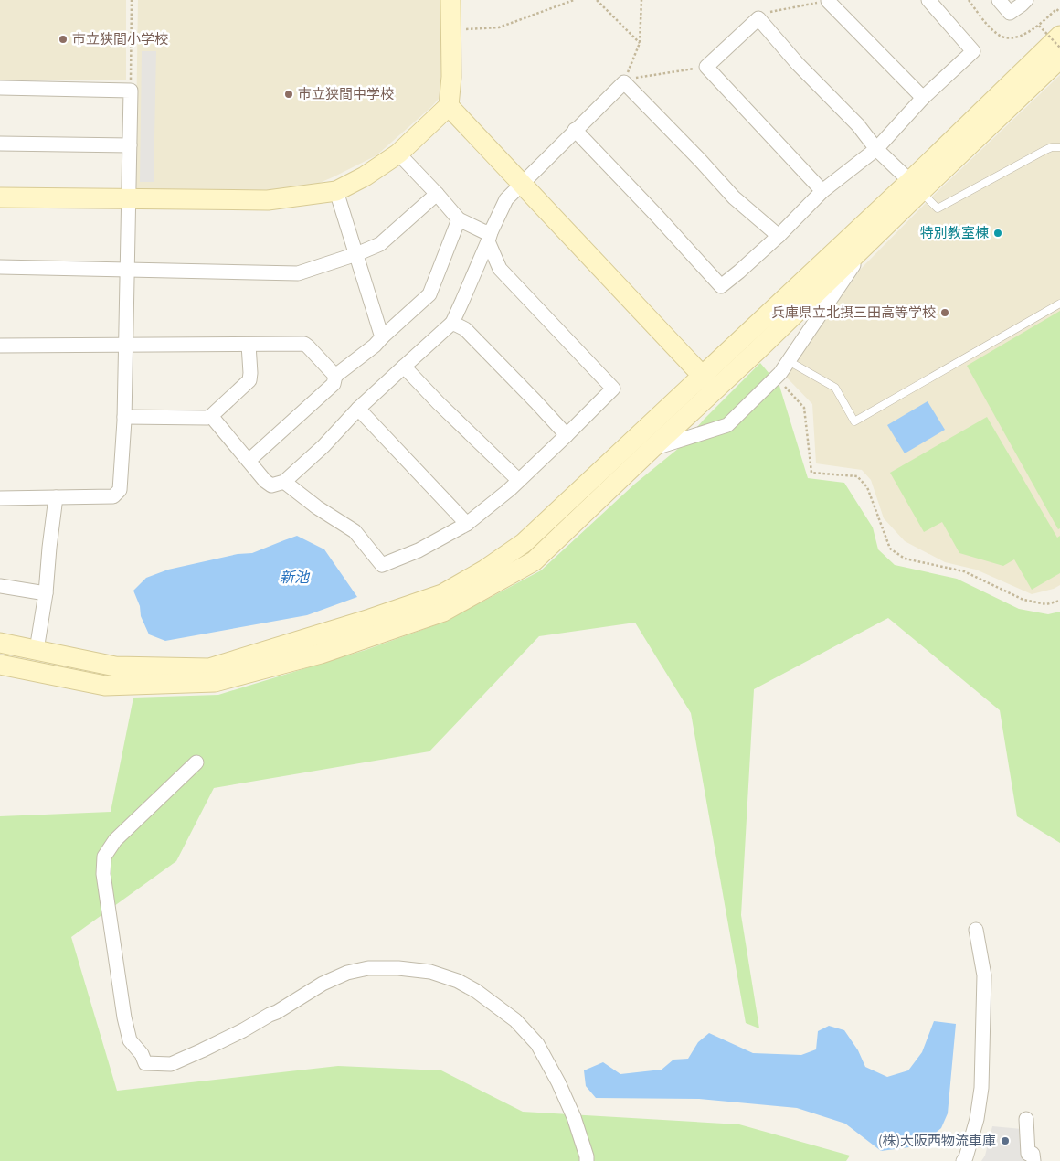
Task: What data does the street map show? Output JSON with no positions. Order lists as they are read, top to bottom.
{
  "water": ["新池"],
  "places": [
    "市立狭間小学校",
    "市立狭間中学校",
    "特別教室棟",
    "兵庫県立北摂三田高等学校",
    "(株)大阪西物流車庫"
  ]
}
